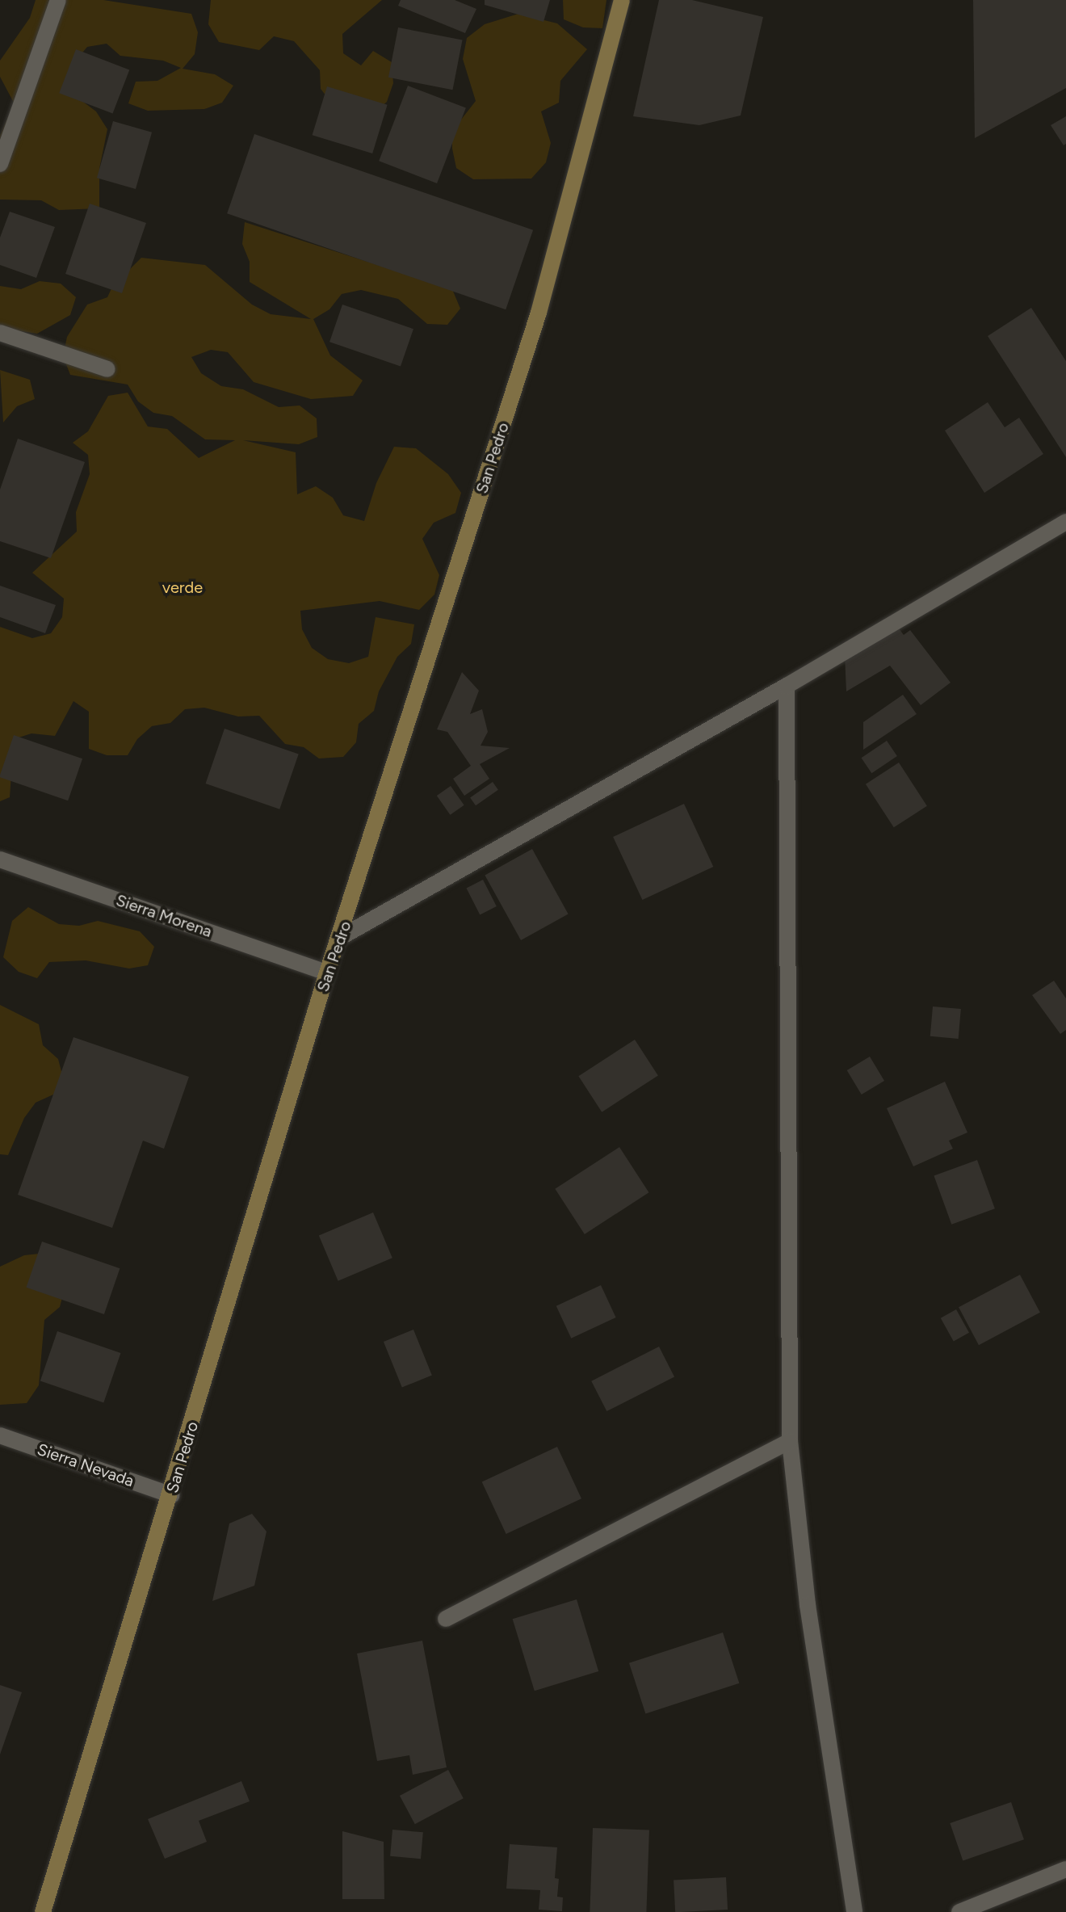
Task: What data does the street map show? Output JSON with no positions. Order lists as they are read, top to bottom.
{
  "streets": {
    "main road": ["San Pedro"],
    "street": ["Sierra Morena", "Sierra Nevada"]
  },
  "crossings": [
    ["San Pedro", "Sierra Morena"],
    ["San Pedro", "Sierra Nevada"]
  ],
  "parks": ["verde"]
}
